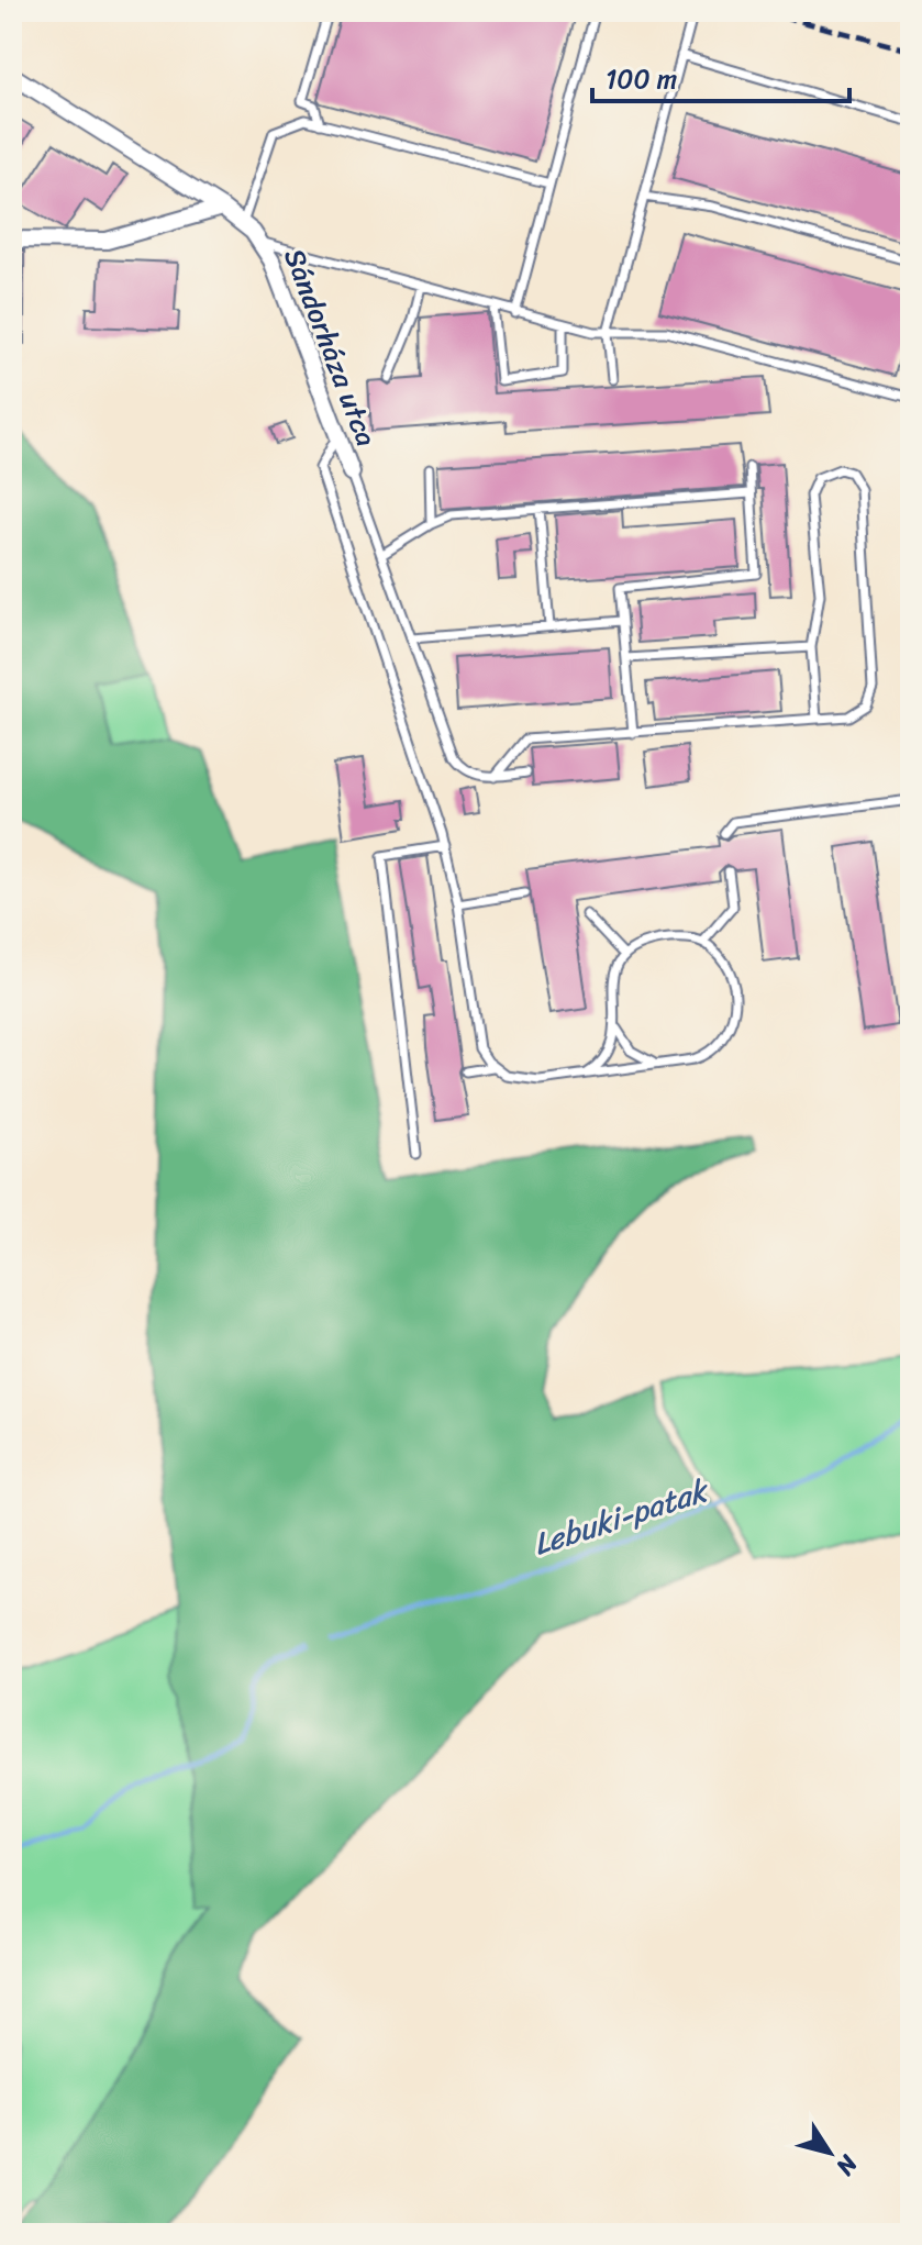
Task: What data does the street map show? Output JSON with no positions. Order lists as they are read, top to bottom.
{
  "streets": {
    "street": ["Sándorháza utca"]
  },
  "water": ["Lebuki-patak"],
  "scale_bar": "100 m",
  "north": "bottom right"
}
